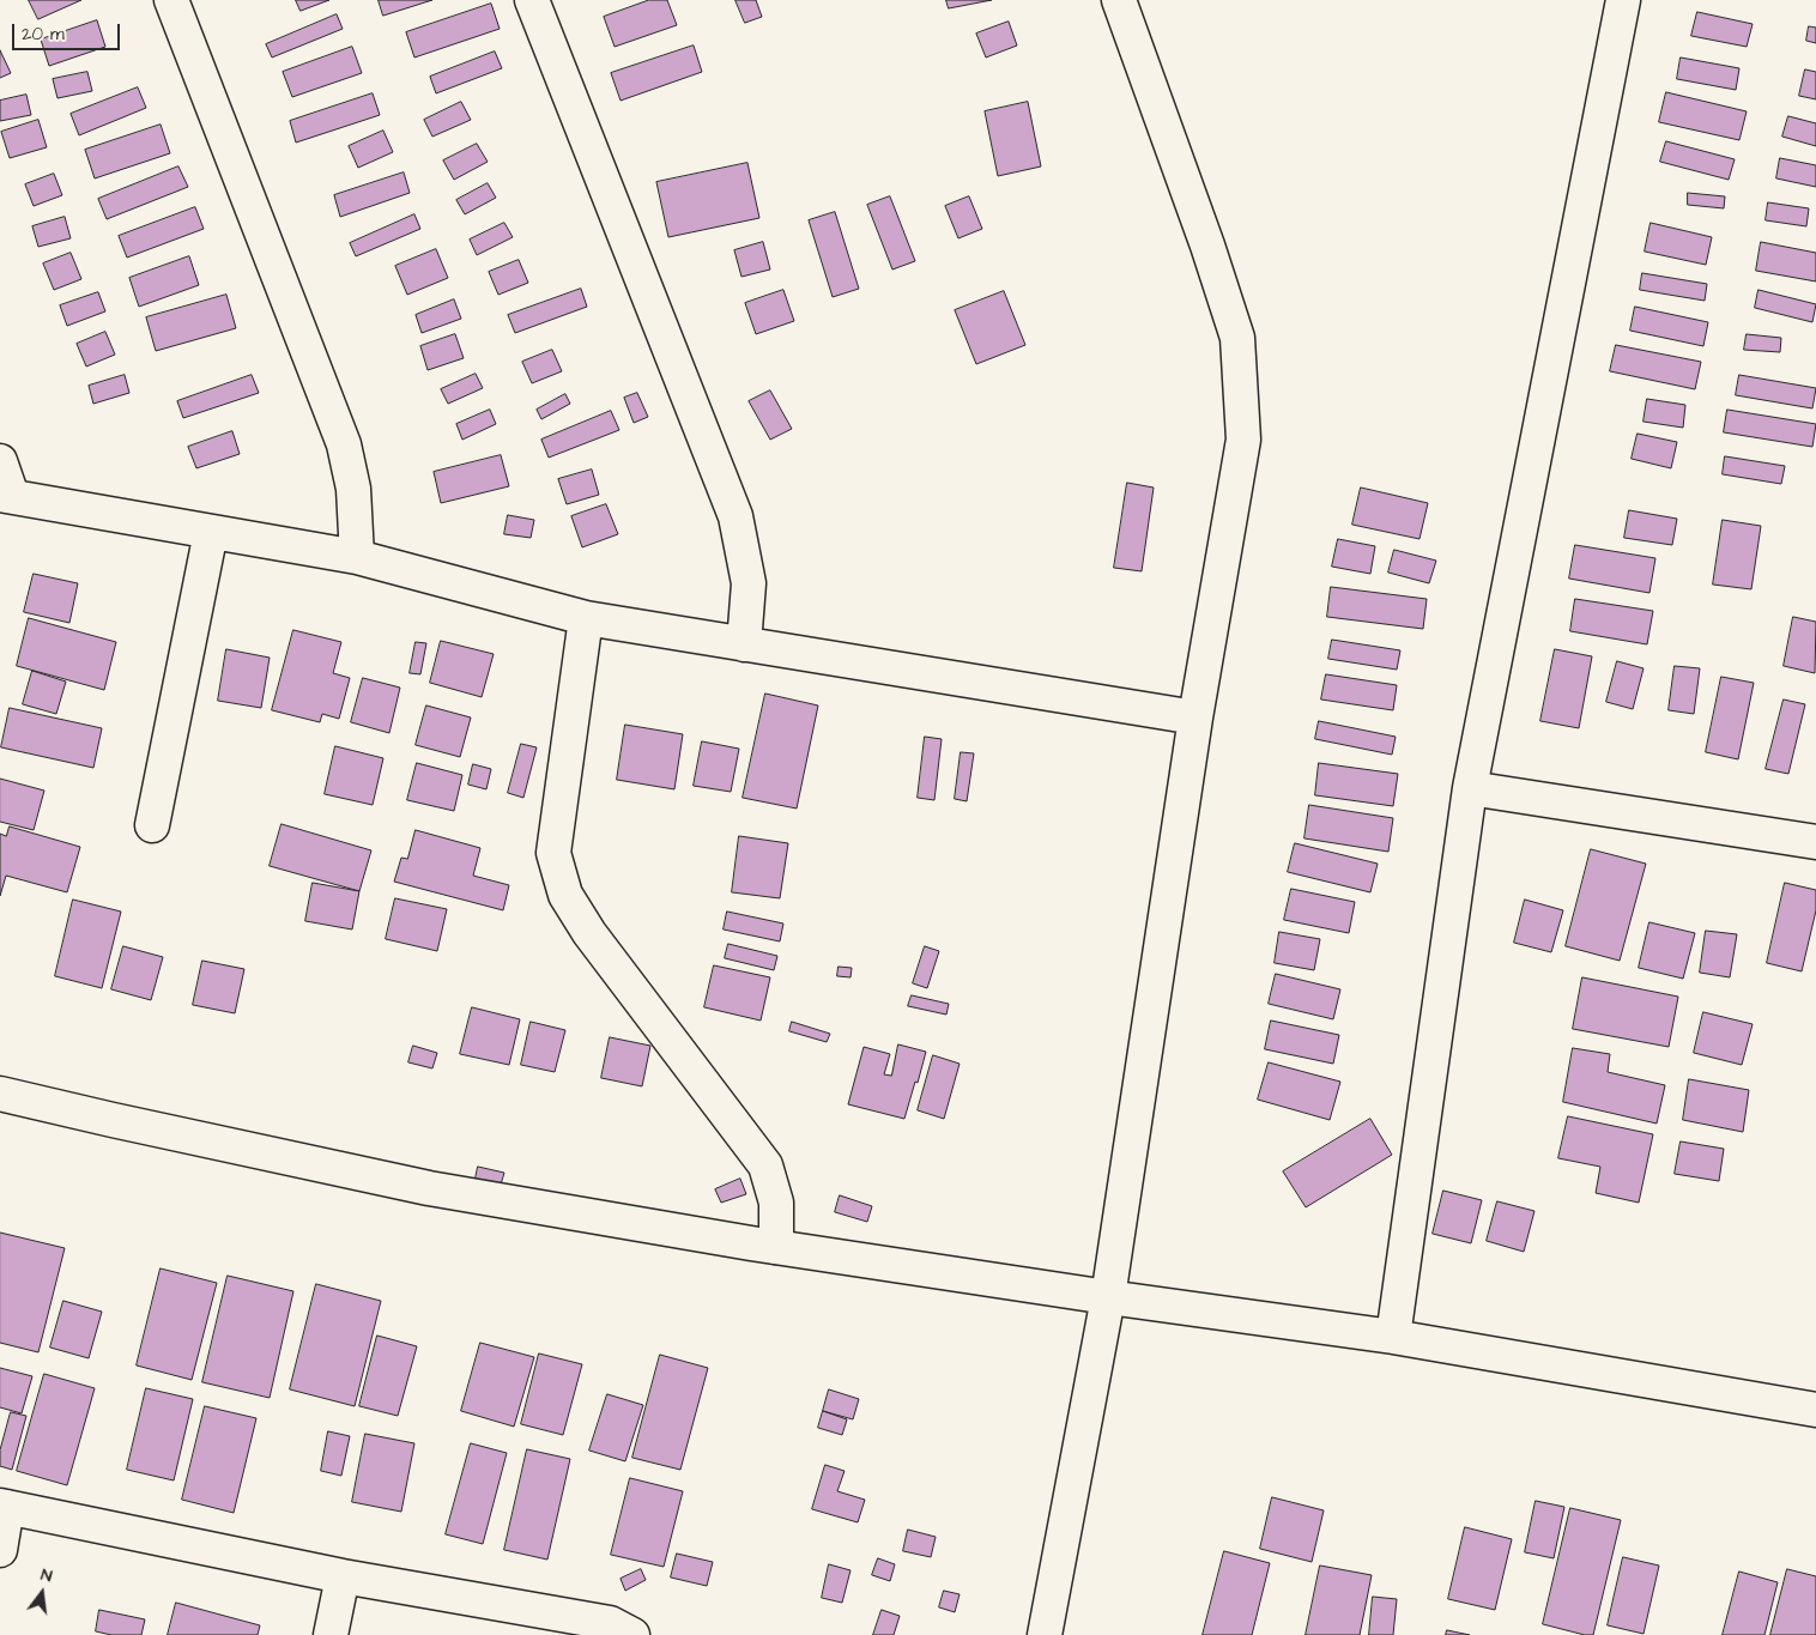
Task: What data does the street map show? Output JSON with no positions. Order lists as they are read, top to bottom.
{
  "scale_bar": "20 m",
  "north": "top"
}
